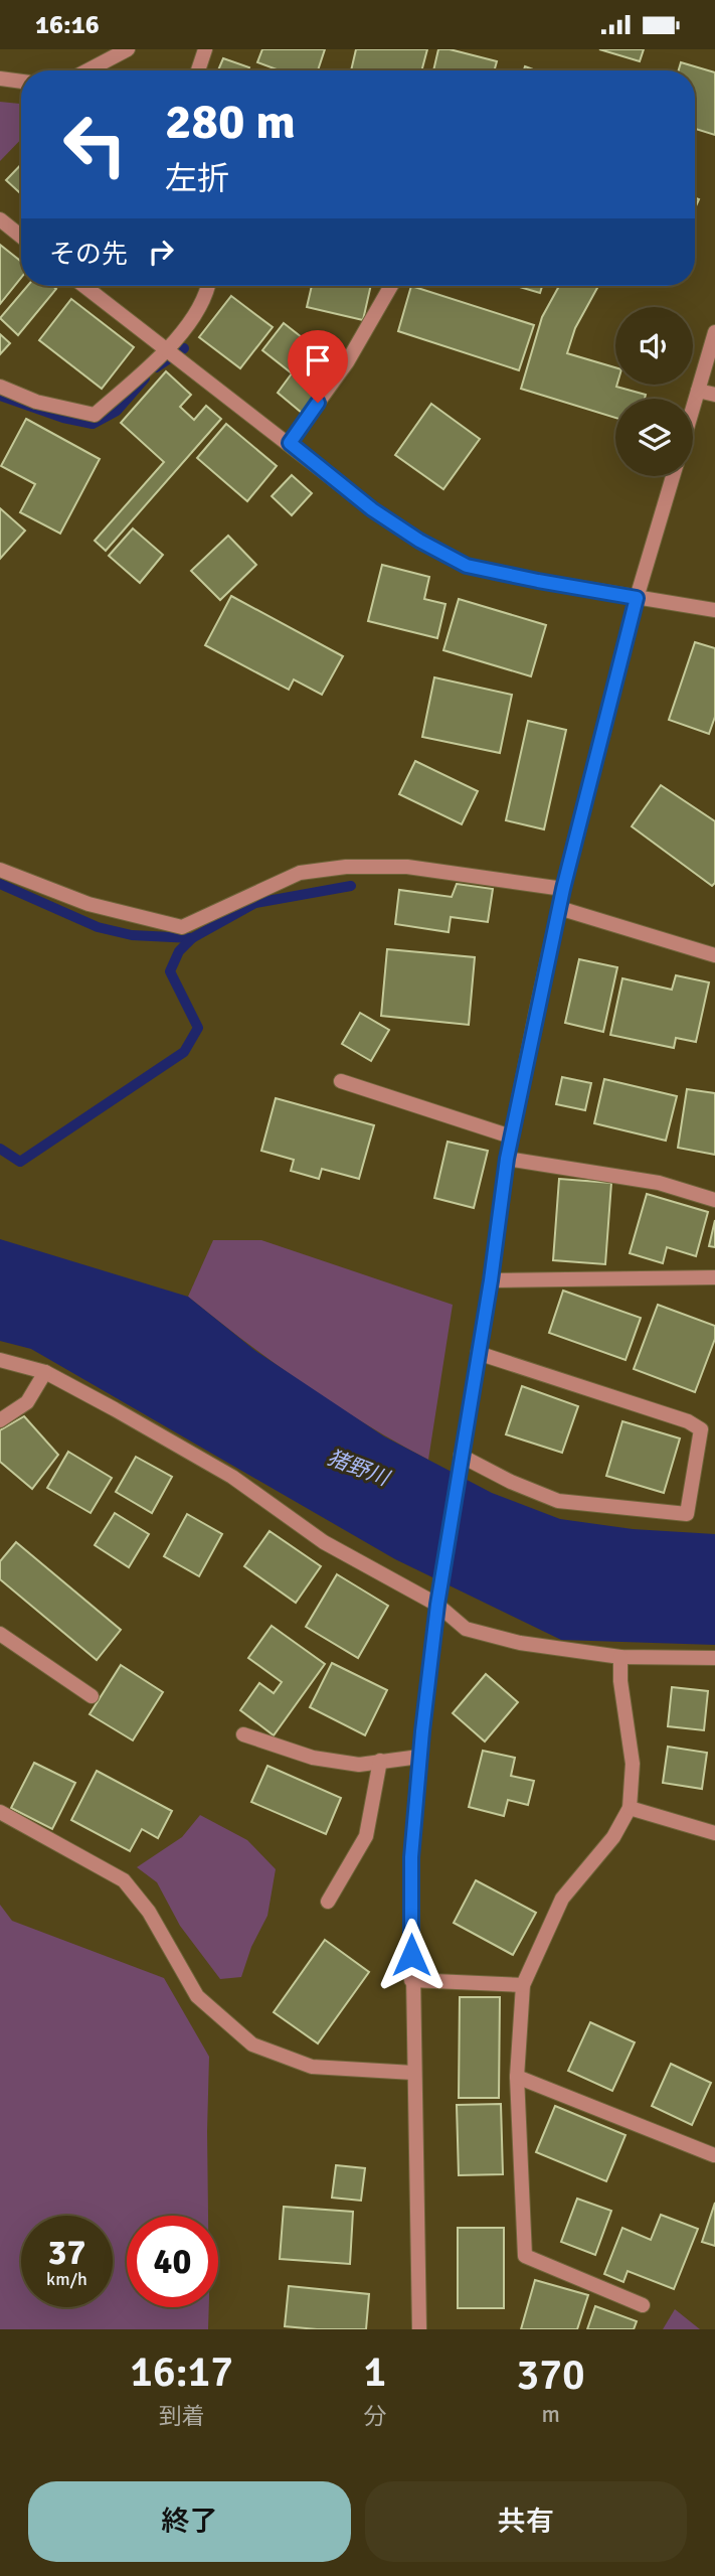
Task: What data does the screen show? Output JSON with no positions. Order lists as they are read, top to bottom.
{
  "water": ["猪野川"],
  "page": {
    "status": "16:16",
    "turn": ["280 m", "左折"],
    "then": "その先",
    "speed": "37 km/h",
    "limit": "40",
    "eta": [
      "16:17",
      "到着",
      "1",
      "分",
      "370",
      "m"
    ],
    "buttons": ["終了", "共有"]
  }
}
